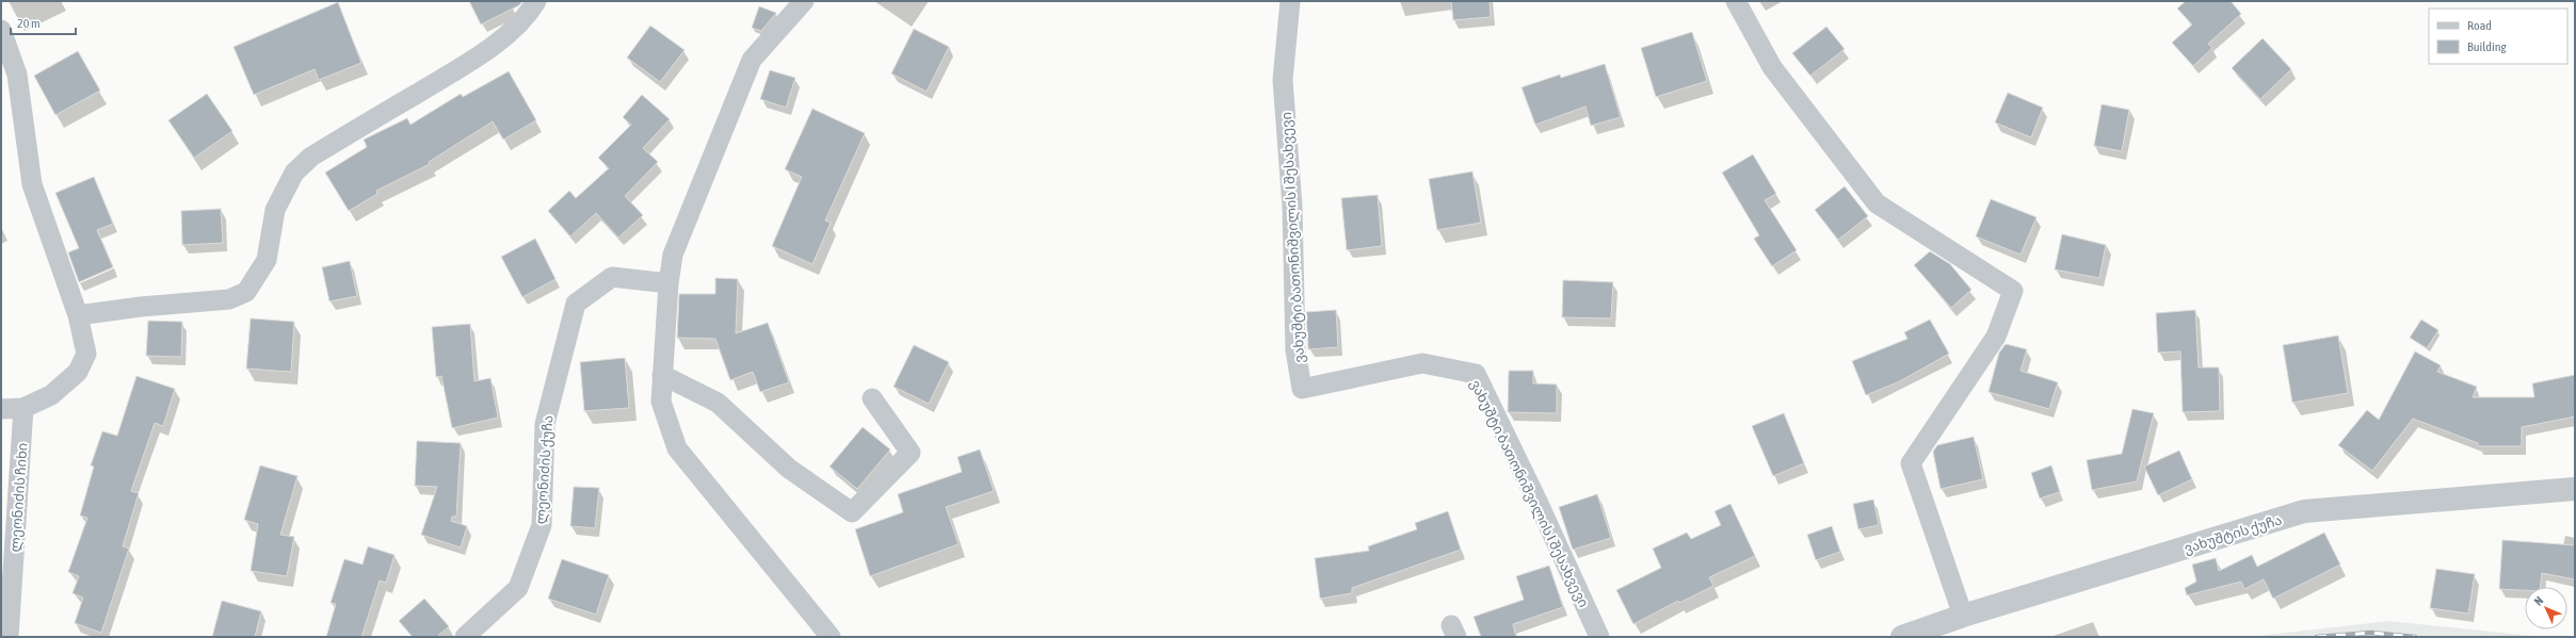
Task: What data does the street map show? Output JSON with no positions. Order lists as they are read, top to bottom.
{
  "streets": {
    "street": [
      "ვახუშტი ბათონიშვილის I შესახვევი",
      "ლეონიძის ქუჩა",
      "ლეონიძის ჩიხი",
      "ვახუშტის ქუჩა"
    ]
  },
  "legend": ["Road", "Building"],
  "scale_bar": "20 m",
  "north": "top left"
}
